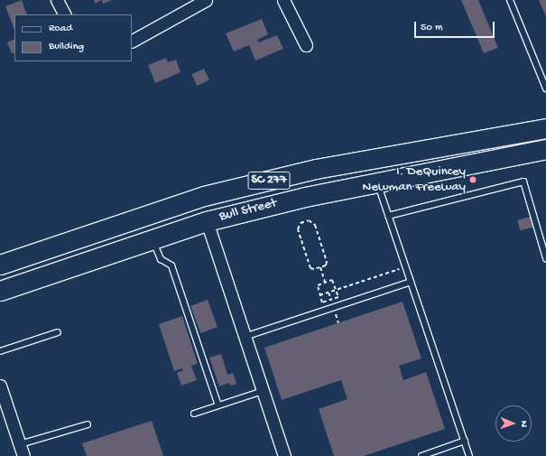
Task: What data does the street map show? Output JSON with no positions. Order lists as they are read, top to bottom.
{
  "streets": {
    "highway": ["SC 277", "Bull Street"]
  },
  "places": ["I. DeQuincey Newman Freeway"],
  "legend": ["Road", "Building"],
  "scale_bar": "50 m",
  "north": "right"
}
